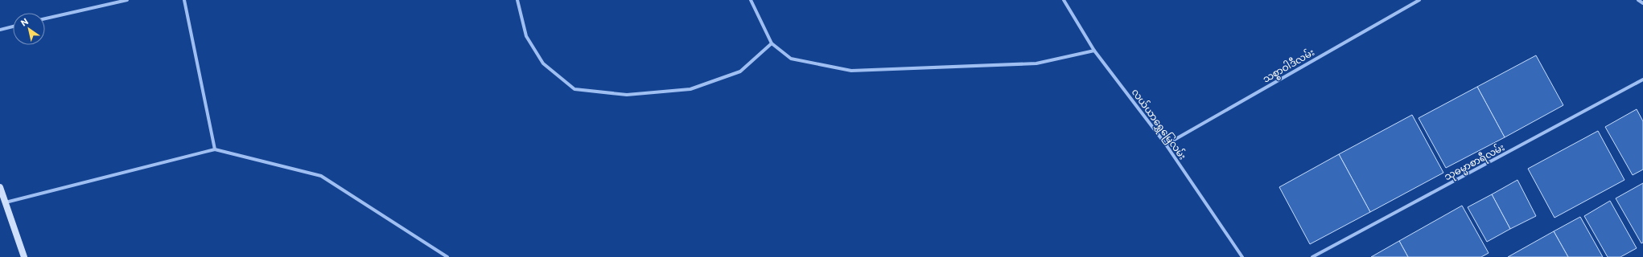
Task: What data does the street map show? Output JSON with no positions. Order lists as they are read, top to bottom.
{
  "streets": {
    "street": ["သစ္စာဝါဒီလမ်း", "လယ်ယာရွှေမြေလမ်း", "သုဓမ္မာစာရီလမ်း"]
  },
  "crossings": [
    ["သစ္စာဝါဒီလမ်း", "လယ်ယာရွှေမြေလမ်း"]
  ],
  "north": "top left"
}
